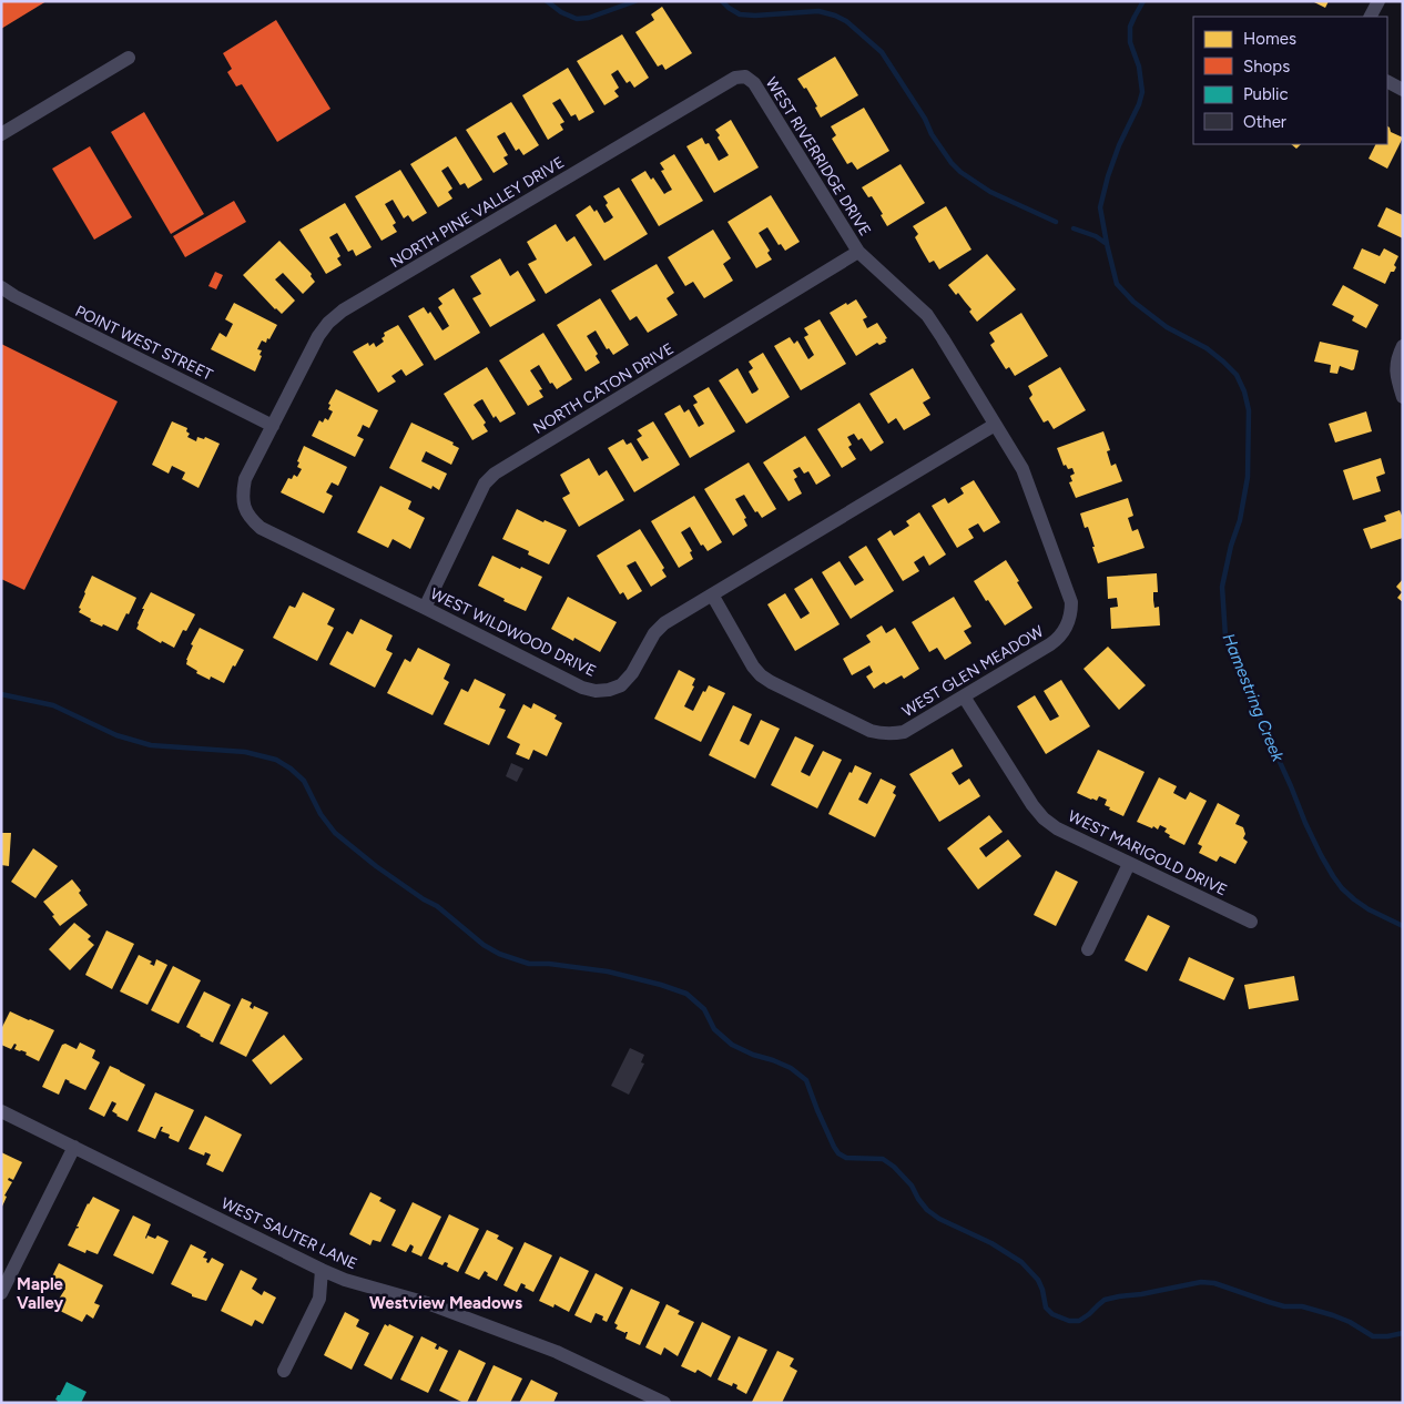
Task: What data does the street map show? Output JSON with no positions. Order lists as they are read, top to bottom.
{
  "streets": {
    "street": [
      "WEST RIVERRIDGE DRIVE",
      "NORTH PINE VALLEY DRIVE",
      "POINT WEST STREET",
      "NORTH CATON DRIVE",
      "WEST WILDWOOD DRIVE",
      "WEST GLEN MEADOW",
      "WEST MARIGOLD DRIVE",
      "WEST SAUTER LANE"
    ]
  },
  "crossings": [
    ["WEST RIVERRIDGE DRIVE", "NORTH PINE VALLEY DRIVE"],
    ["WEST RIVERRIDGE DRIVE", "NORTH CATON DRIVE"],
    ["WEST RIVERRIDGE DRIVE", "WEST WILDWOOD DRIVE"],
    ["WEST RIVERRIDGE DRIVE", "WEST GLEN MEADOW"],
    ["NORTH PINE VALLEY DRIVE", "POINT WEST STREET"],
    ["NORTH PINE VALLEY DRIVE", "WEST WILDWOOD DRIVE"],
    ["POINT WEST STREET", "WEST WILDWOOD DRIVE"],
    ["NORTH CATON DRIVE", "WEST WILDWOOD DRIVE"],
    ["WEST WILDWOOD DRIVE", "WEST GLEN MEADOW"],
    ["WEST GLEN MEADOW", "WEST MARIGOLD DRIVE"]
  ],
  "districts": ["Maple Valley", "Westview Meadows"],
  "water": ["Hamestring Creek"],
  "legend": [
    "Homes",
    "Shops",
    "Public",
    "Other"
  ]
}
